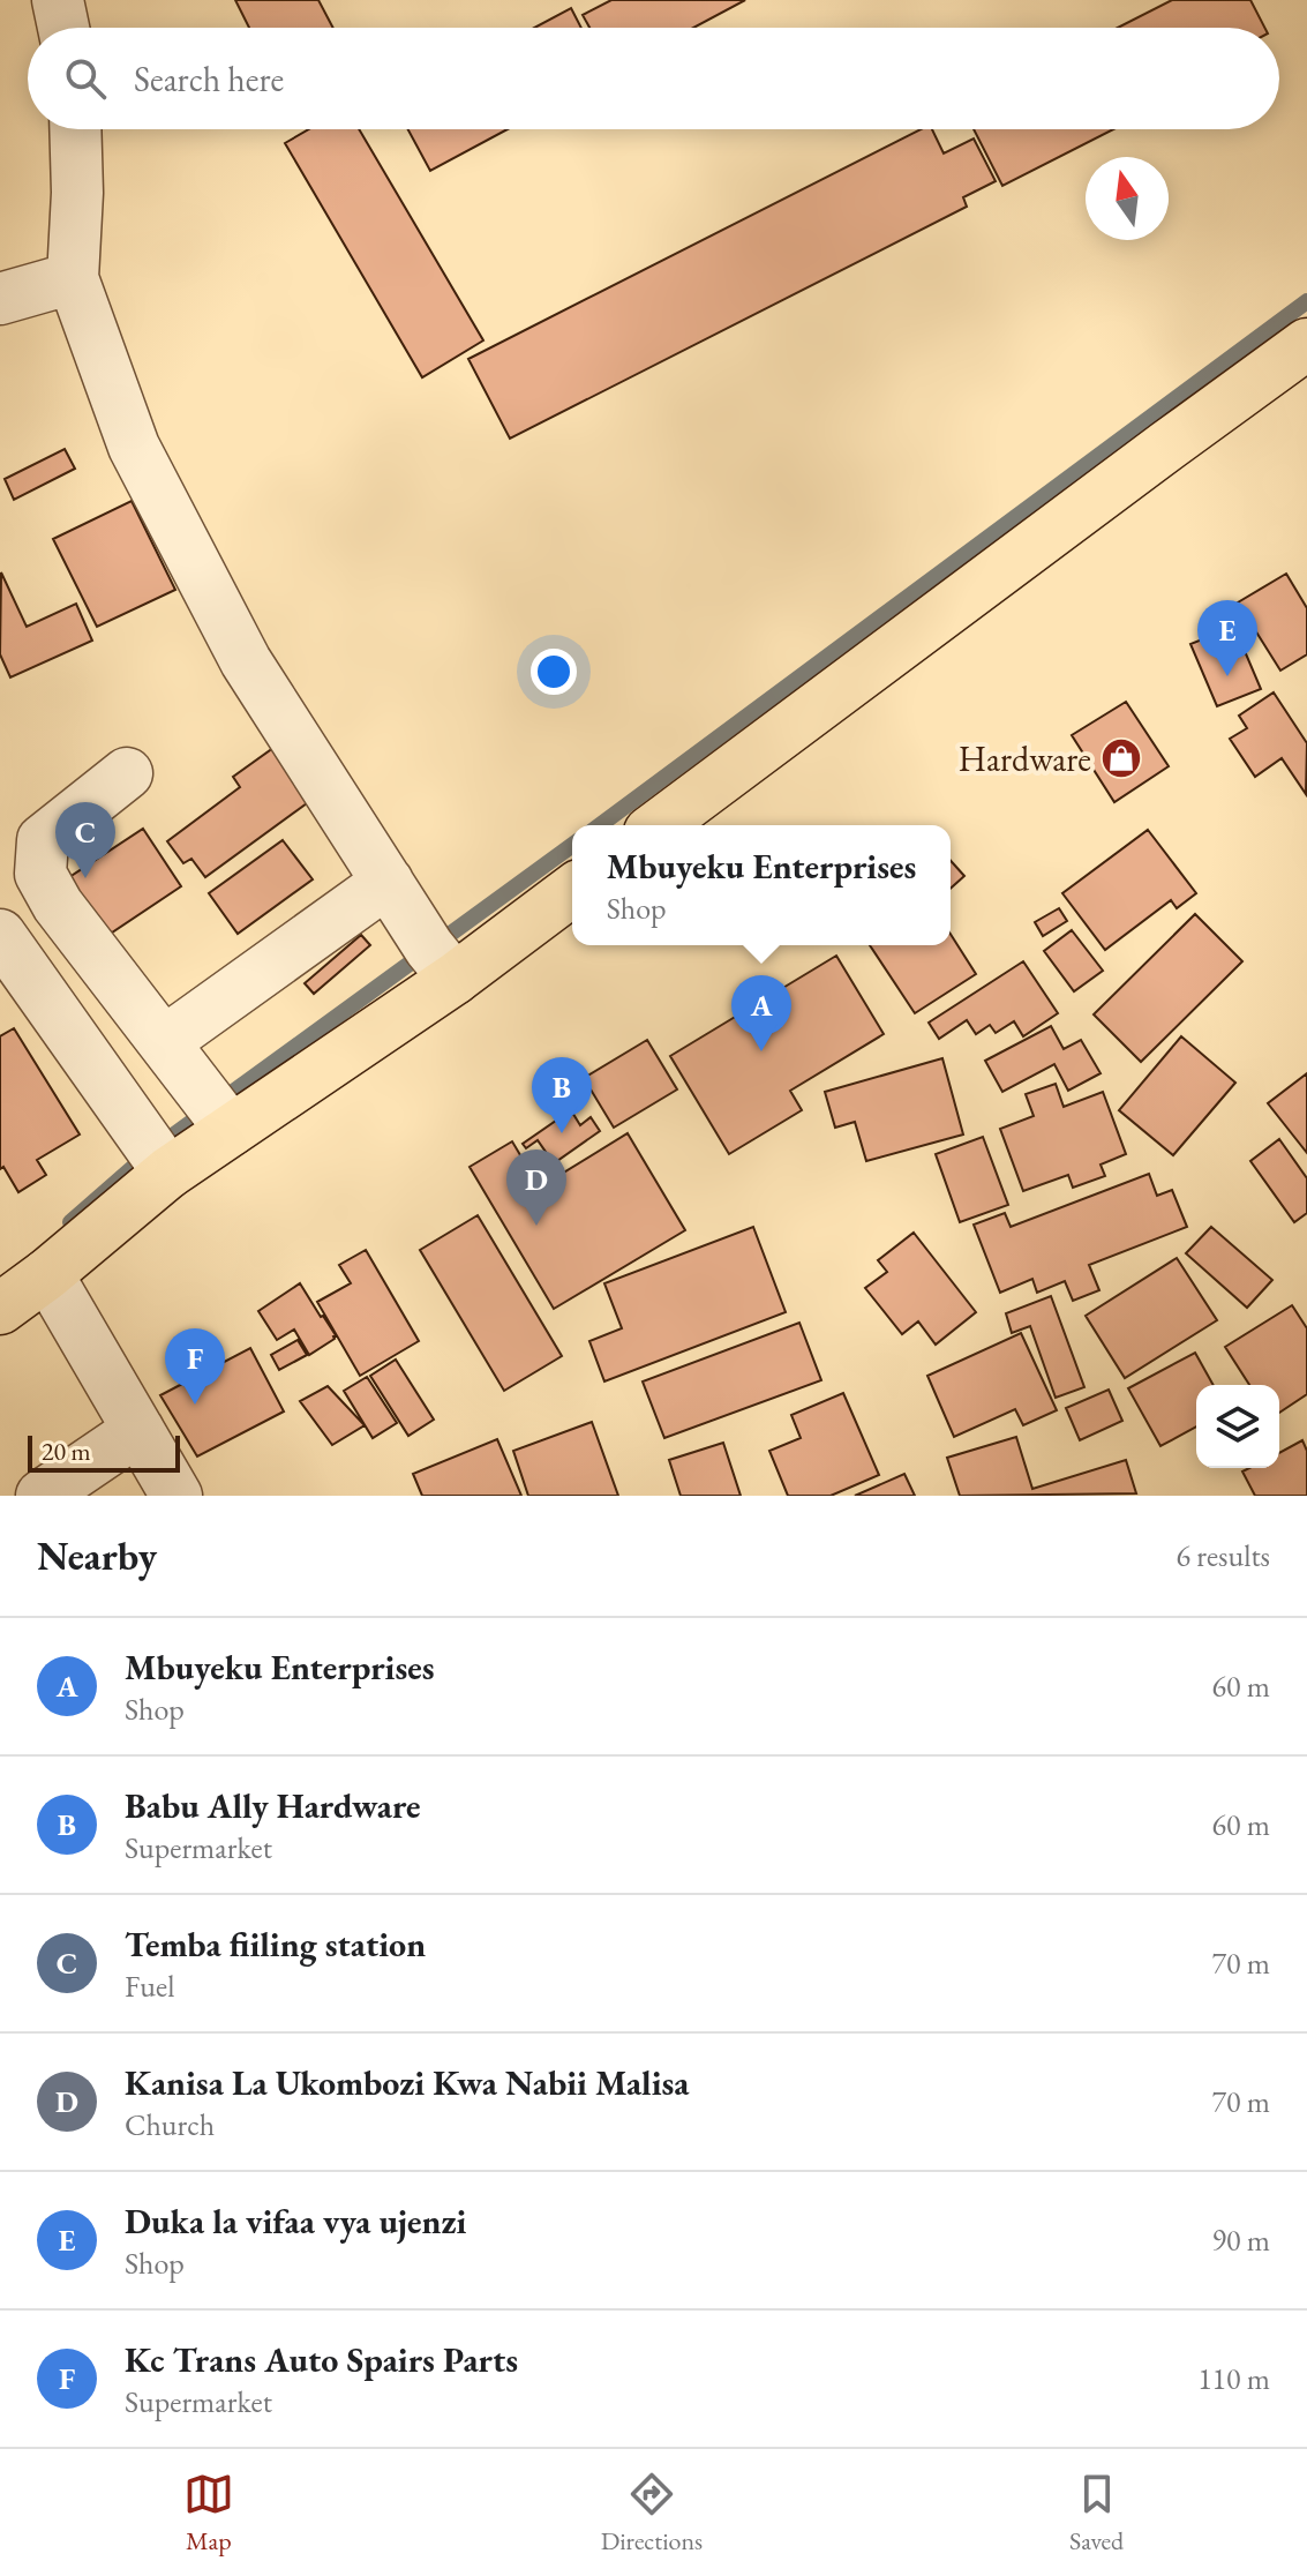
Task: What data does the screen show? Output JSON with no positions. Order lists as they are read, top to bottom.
{
  "places": {
    "shop": ["Hardware"]
  },
  "scale_bar": "20 m",
  "north": "top",
  "page": {
    "search": "Search here",
    "pins": [
      "E",
      "C",
      "A",
      "B",
      "D",
      "F"
    ],
    "popup": ["Mbuyeku Enterprises", "Shop"],
    "scale": "20 m",
    "heading": ["Nearby", "6 results"],
    "list": [
      {
        "mark": "A",
        "name": "Mbuyeku Enterprises",
        "note": "Shop",
        "value": "60 m"
      },
      {
        "mark": "B",
        "name": "Babu Ally Hardware",
        "note": "Supermarket",
        "value": "60 m"
      },
      {
        "mark": "C",
        "name": "Temba fiiling station",
        "note": "Fuel",
        "value": "70 m"
      },
      {
        "mark": "D",
        "name": "Kanisa La Ukombozi Kwa Nabii Malisa",
        "note": "Church",
        "value": "70 m"
      },
      {
        "mark": "E",
        "name": "Duka la vifaa vya ujenzi",
        "note": "Shop",
        "value": "90 m"
      },
      {
        "mark": "F",
        "name": "Kc Trans Auto Spairs Parts",
        "note": "Supermarket",
        "value": "110 m"
      }
    ],
    "nav": ["Map", "Directions", "Saved"]
  }
}
